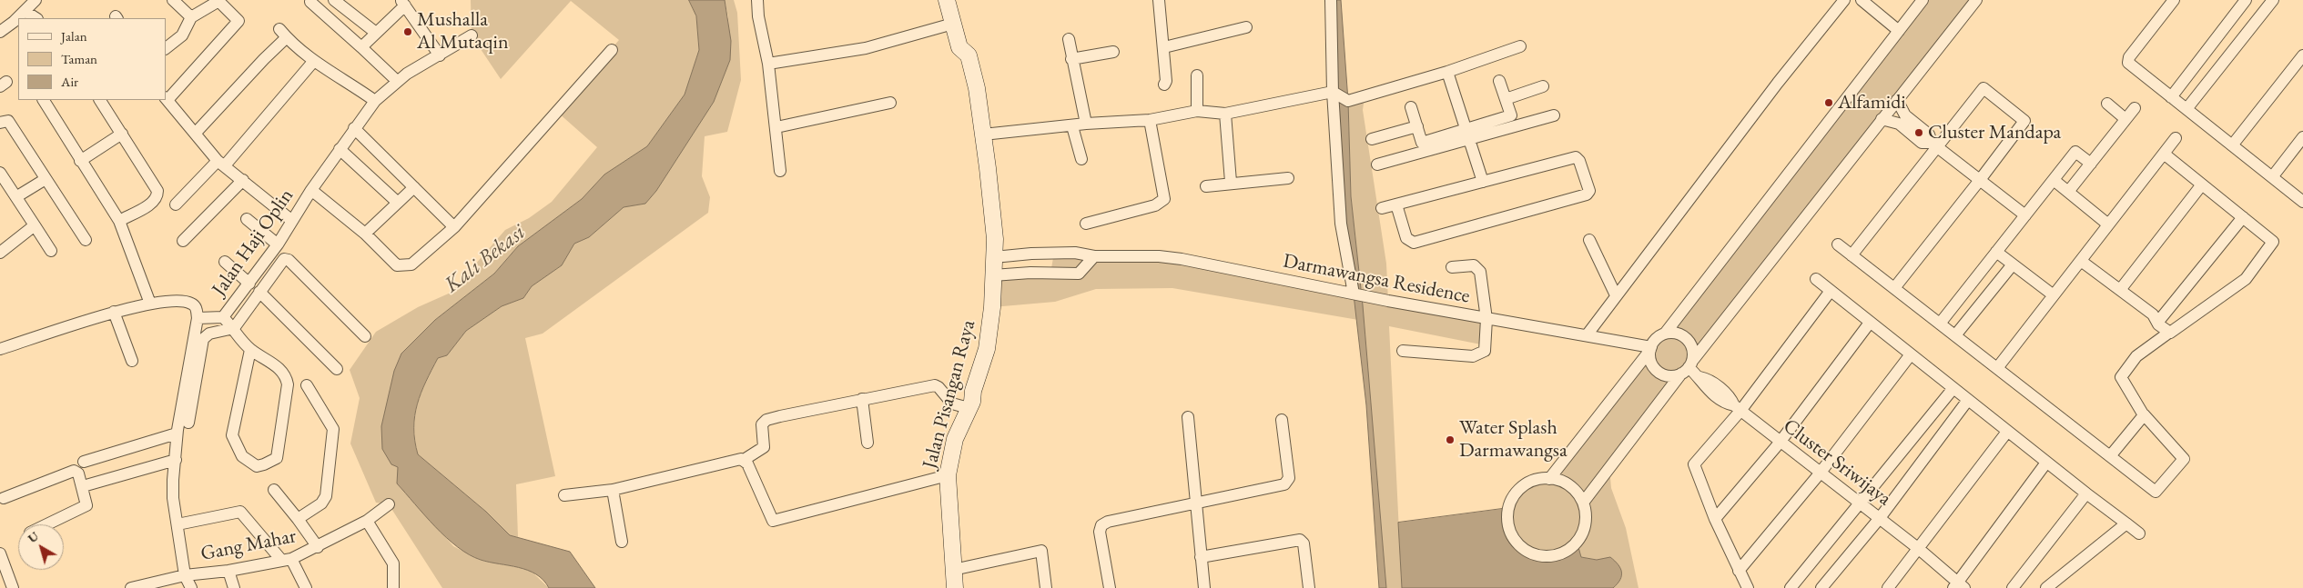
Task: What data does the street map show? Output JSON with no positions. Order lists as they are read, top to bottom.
{
  "streets": {
    "street": [
      "Jalan Haji Oplin",
      "Darmawangsa Residence",
      "Jalan Pisangan Raya",
      "Cluster Sriwijaya",
      "Gang Mahar"
    ]
  },
  "crossings": [
    ["Darmawangsa Residence", "Jalan Pisangan Raya"],
    ["Darmawangsa Residence", "Cluster Sriwijaya"]
  ],
  "water": ["Kali Bekasi"],
  "places": [
    "Mushalla Al Mutaqin",
    "Alfamidi",
    "Cluster Mandapa",
    "Water Splash Darmawangsa"
  ],
  "legend": ["Jalan", "Taman", "Air"],
  "north": "top left"
}
